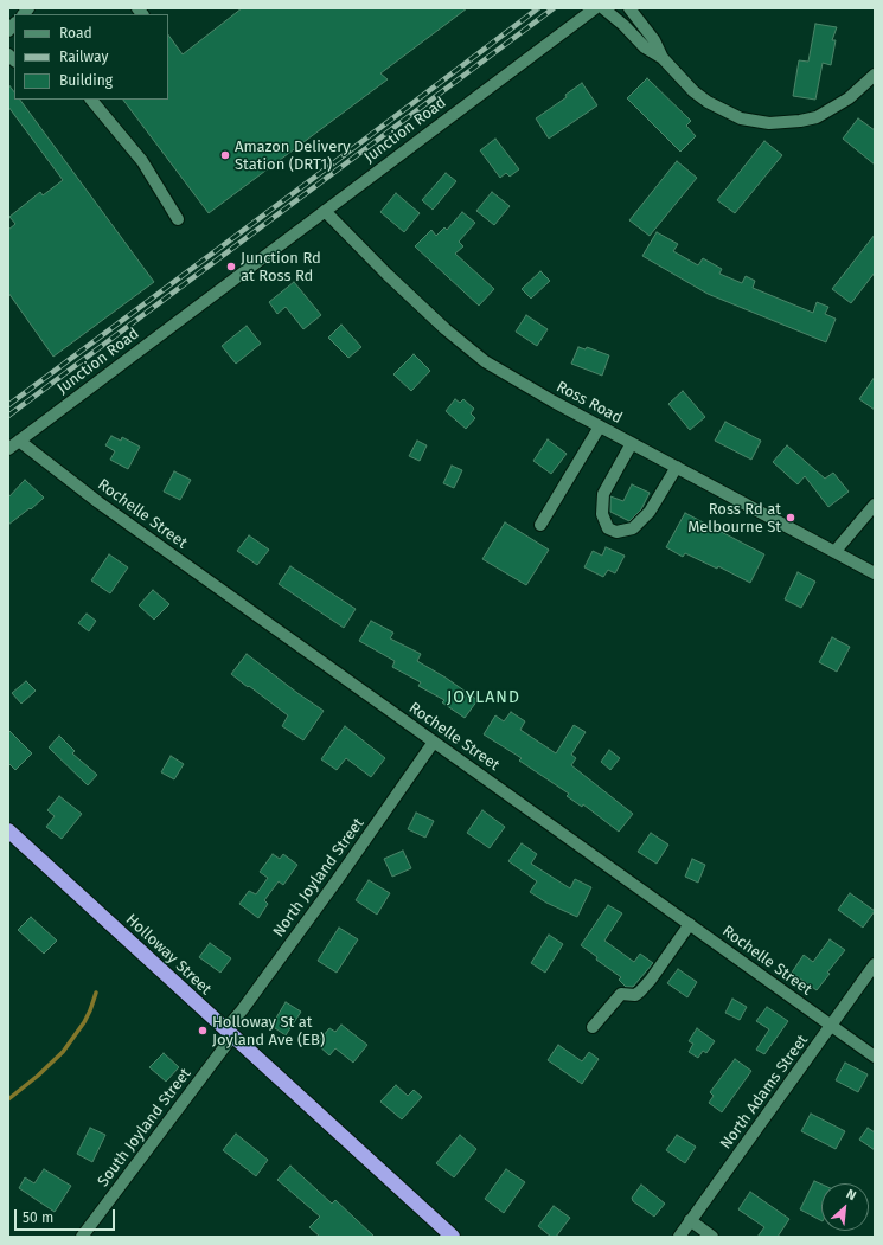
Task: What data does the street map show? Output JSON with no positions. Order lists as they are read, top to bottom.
{
  "streets": {
    "highway": ["Holloway Street"],
    "street": [
      "Junction Road",
      "Ross Road",
      "Rochelle Street",
      "North Joyland Street",
      "North Adams Street",
      "South Joyland Street"
    ]
  },
  "crossings": [
    ["Junction Road", "Ross Road"],
    ["Junction Road", "Rochelle Street"],
    ["Rochelle Street", "North Joyland Street"],
    ["Rochelle Street", "North Adams Street"],
    ["North Joyland Street", "Holloway Street"],
    ["North Joyland Street", "South Joyland Street"],
    ["Holloway Street", "South Joyland Street"]
  ],
  "districts": ["JOYLAND"],
  "places": [
    "Amazon Delivery Station (DRT1)",
    "Junction Rd at Ross Rd",
    "Ross Rd at Melbourne St",
    "Holloway St at Joyland Ave (EB)"
  ],
  "legend": ["Road", "Railway", "Building"],
  "scale_bar": "50 m",
  "north": "top right"
}
